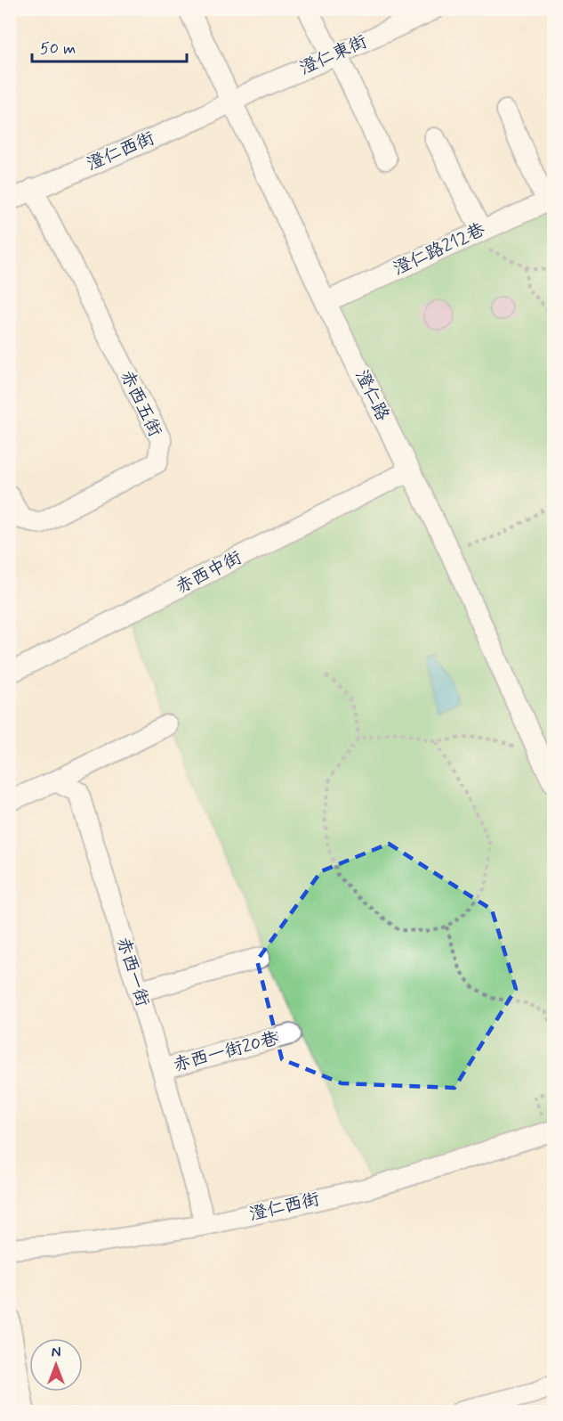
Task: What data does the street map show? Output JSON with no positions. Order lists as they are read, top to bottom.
{
  "streets": {
    "street": [
      "澄仁東街",
      "澄仁西街",
      "澄仁路212巷",
      "澄仁路",
      "赤西五街",
      "赤西中街",
      "赤西一街",
      "赤西一街20巷"
    ]
  },
  "crossings": [
    ["澄仁東街", "澄仁西街"],
    ["澄仁東街", "澄仁路"],
    ["澄仁西街", "澄仁路"],
    ["澄仁西街", "赤西五街"],
    ["澄仁西街", "赤西一街"],
    ["澄仁路212巷", "澄仁路"],
    ["澄仁路", "赤西中街"],
    ["赤西一街", "赤西一街20巷"]
  ],
  "scale_bar": "50 m",
  "north": "top"
}
